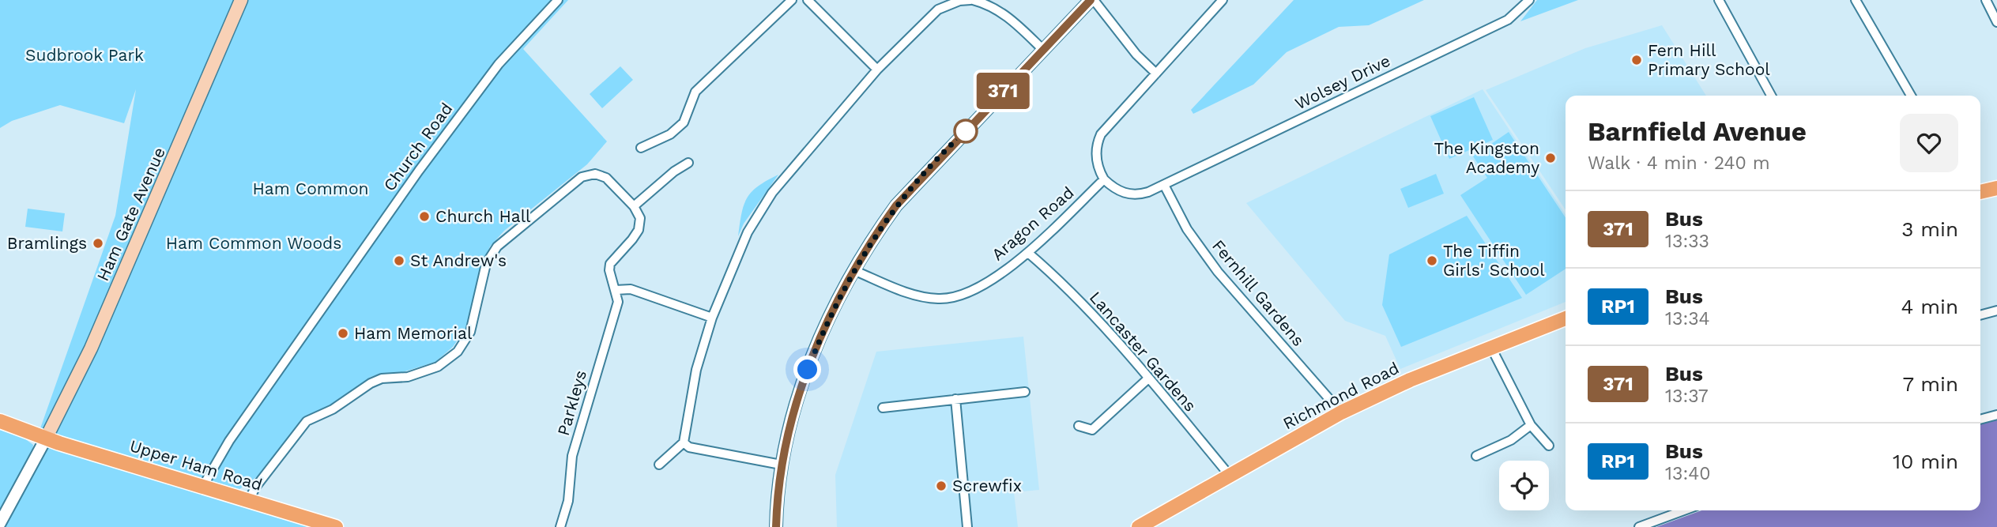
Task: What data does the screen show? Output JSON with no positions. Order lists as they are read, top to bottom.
{
  "streets": {
    "main road": ["Ham Gate Avenue", "Richmond Road", "Upper Ham Road"],
    "street": [
      "Wolsey Drive",
      "Church Road",
      "Aragon Road",
      "Fernhill Gardens",
      "Lancaster Gardens",
      "Parkleys"
    ]
  },
  "crossings": [
    ["Wolsey Drive", "Fernhill Gardens"],
    ["Church Road", "Upper Ham Road"],
    ["Ham Gate Avenue", "Upper Ham Road"],
    ["Aragon Road", "Lancaster Gardens"],
    ["Fernhill Gardens", "Richmond Road"],
    ["Lancaster Gardens", "Richmond Road"]
  ],
  "parks": ["Sudbrook Park", "Ham Common", "Ham Common Woods"],
  "places": [
    "Fern Hill Primary School",
    "The Kingston Academy",
    "Church Hall",
    "Bramlings",
    "St Andrew's",
    "The Tiffin Girls' School",
    "Ham Memorial",
    "Screwfix"
  ],
  "lines": ["bus line 371"],
  "page": {
    "on_map": "371",
    "heading": ["Barnfield Avenue", "Walk · 4 min · 240 m"],
    "list": [
      {
        "mark": "371",
        "name": "Bus",
        "note": "13:33",
        "value": "3 min"
      },
      {
        "mark": "RP1",
        "name": "Bus",
        "note": "13:34",
        "value": "4 min"
      },
      {
        "mark": "371",
        "name": "Bus",
        "note": "13:37",
        "value": "7 min"
      },
      {
        "mark": "RP1",
        "name": "Bus",
        "note": "13:40",
        "value": "10 min"
      }
    ]
  }
}
